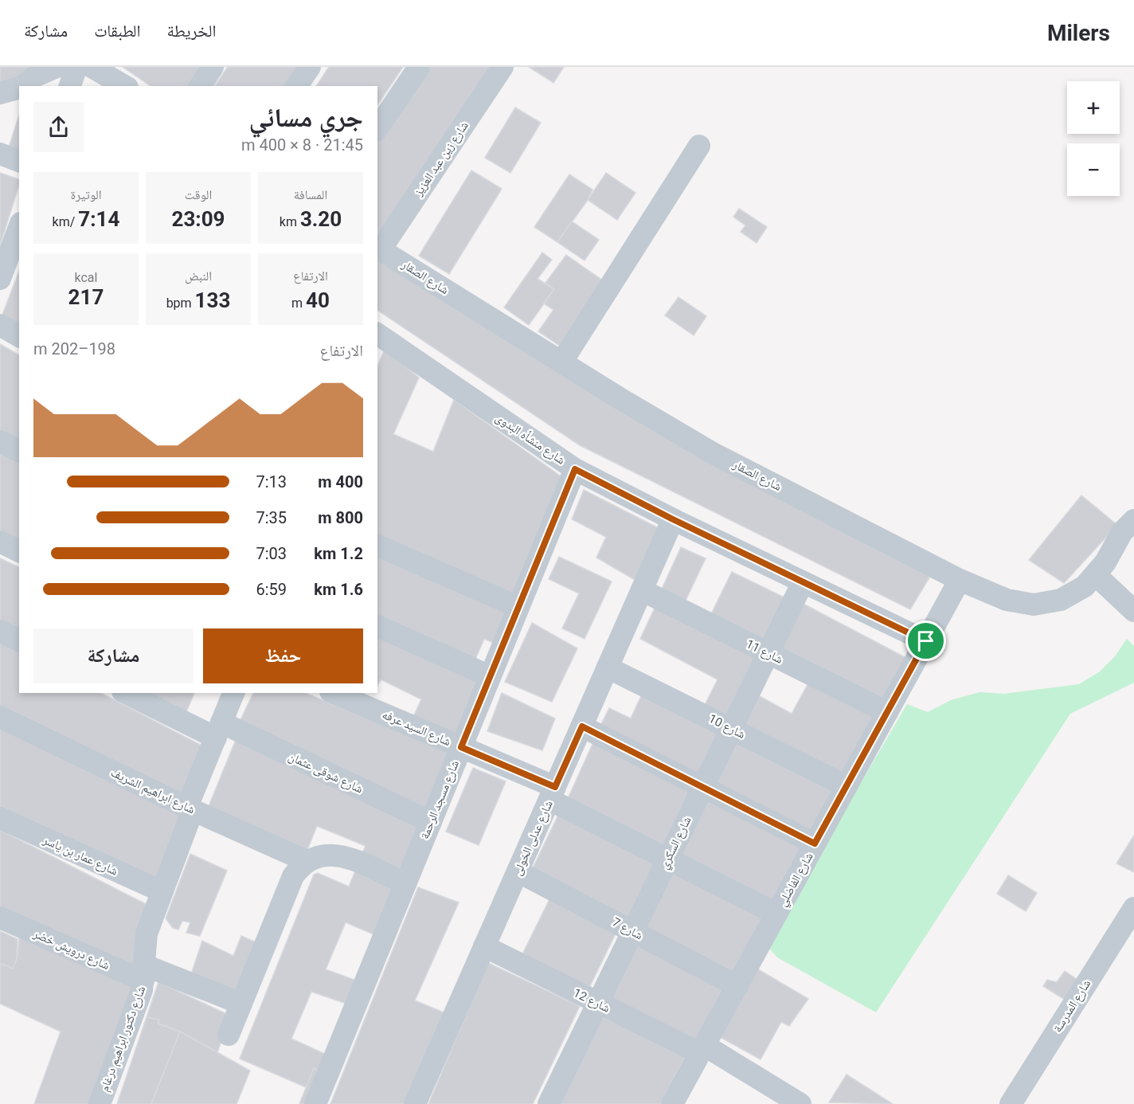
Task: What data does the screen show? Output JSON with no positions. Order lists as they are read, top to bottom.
{
  "streets": {
    "street": [
      "شارع زين عبد العزيز",
      "شارع الصقار",
      "شارع منشأه البدوى",
      "شارع 11",
      "شارع 10",
      "شارع السيد عرفه",
      "شارع شوقى عثمان",
      "شارع ابراهيم الشريف",
      "شارع مسجد الرحمة",
      "شارع عدلى الخولى",
      "شارع السكري",
      "شارع عمار بن ياسر",
      "شارع الفاضلي",
      "شارع 7",
      "شارع درويش خضر",
      "شارع 12",
      "شارع المدرسة",
      "شارع دكتور ابراهيم درغام"
    ]
  },
  "crossings": [
    ["شارع زين عبد العزيز", "شارع الصقار"],
    ["شارع الصقار", "شارع الفاضلي"],
    ["شارع منشأه البدوى", "شارع مسجد الرحمة"],
    ["شارع منشأه البدوى", "شارع عدلى الخولى"],
    ["شارع منشأه البدوى", "شارع السكري"],
    ["شارع منشأه البدوى", "شارع الفاضلي"],
    ["شارع 11", "شارع عدلى الخولى"],
    ["شارع 11", "شارع السكري"],
    ["شارع 11", "شارع الفاضلي"],
    ["شارع 10", "شارع عدلى الخولى"],
    ["شارع 10", "شارع السكري"],
    ["شارع 10", "شارع الفاضلي"],
    ["شارع السيد عرفه", "شارع مسجد الرحمة"],
    ["شارع السيد عرفه", "شارع عدلى الخولى"],
    ["شارع السيد عرفه", "شارع السكري"],
    ["شارع السيد عرفه", "شارع الفاضلي"],
    ["شارع شوقى عثمان", "شارع مسجد الرحمة"],
    ["شارع شوقى عثمان", "شارع دكتور ابراهيم درغام"],
    ["شارع ابراهيم الشريف", "شارع دكتور ابراهيم درغام"],
    ["شارع عدلى الخولى", "شارع 7"],
    ["شارع عدلى الخولى", "شارع 12"],
    ["شارع السكري", "شارع 7"],
    ["شارع السكري", "شارع 12"],
    ["شارع عمار بن ياسر", "شارع دكتور ابراهيم درغام"],
    ["شارع الفاضلي", "شارع 7"],
    ["شارع الفاضلي", "شارع 12"],
    ["شارع درويش خضر", "شارع دكتور ابراهيم درغام"]
  ],
  "page": {
    "header": "Milers",
    "nav": ["الخريطة", "الطبقات", "مشاركة"],
    "map_buttons": ["+", "−"],
    "heading": ["جري مسائي", "21:45 · 8 × 400 m"],
    "stats": [
      ["المسافة", "3.20 km"],
      ["الوقت", "23:09"],
      ["الوتيرة", "7:14 /km"],
      ["الارتفاع", "40 m"],
      ["النبض", "133 bpm"],
      ["kcal", "217"]
    ],
    "chart": ["الارتفاع", "198–202 m"],
    "list": [
      {
        "name": "400 m",
        "note": "7:13"
      },
      {
        "name": "800 m",
        "note": "7:35"
      },
      {
        "name": "1.2 km",
        "note": "7:03"
      },
      {
        "name": "1.6 km",
        "note": "6:59"
      }
    ],
    "buttons": ["حفظ", "مشاركة"]
  }
}
